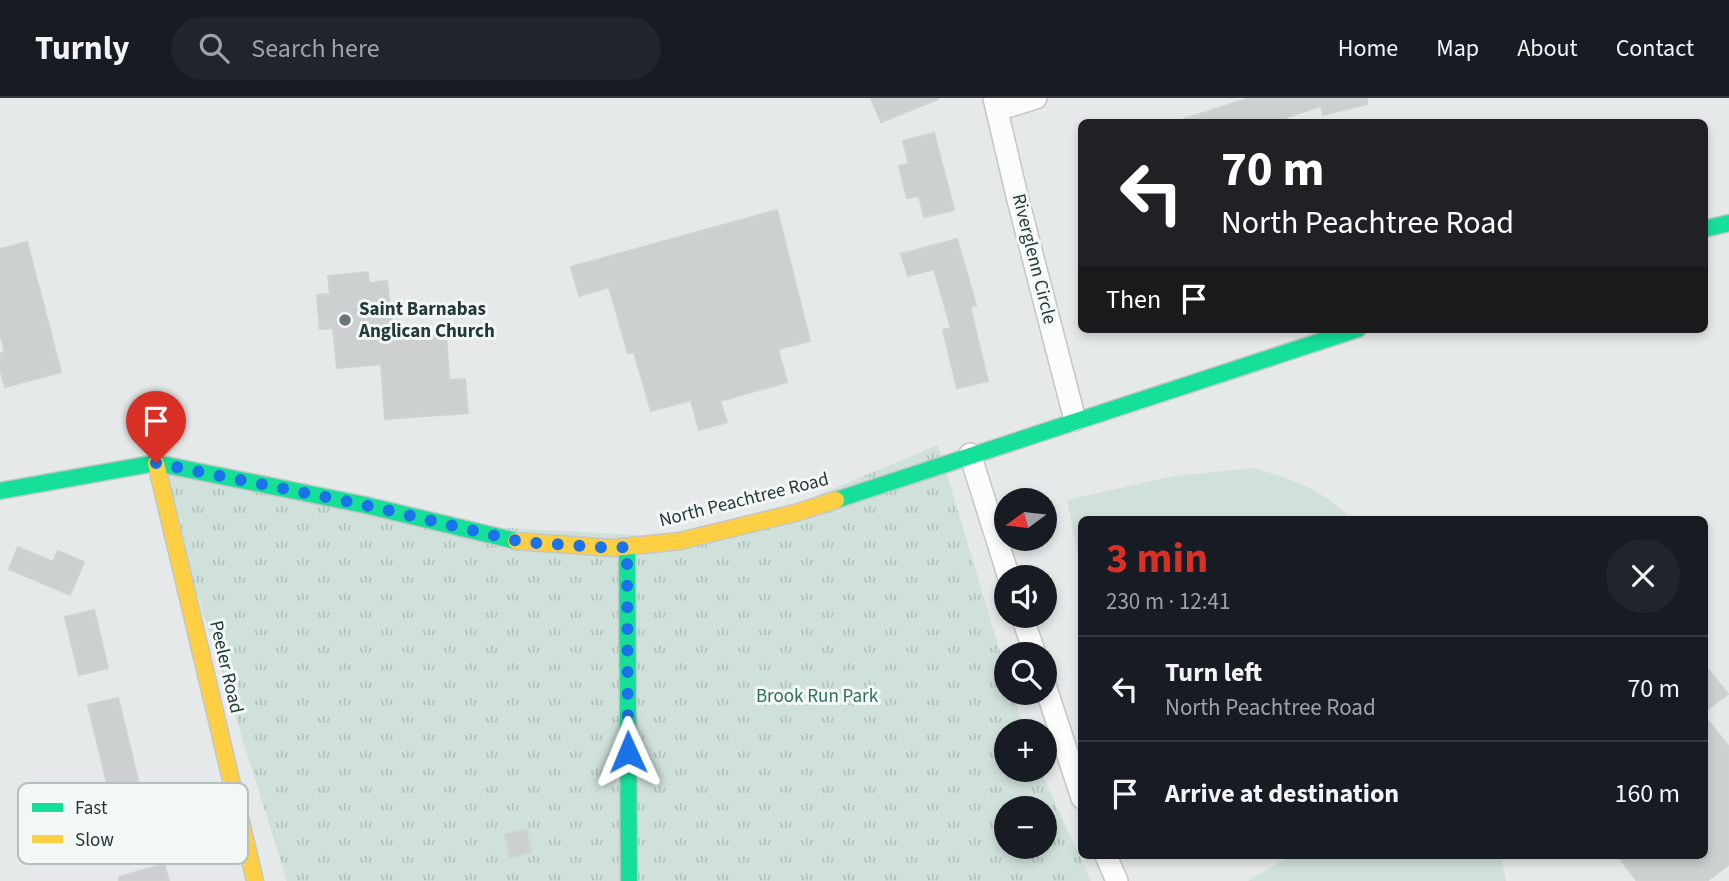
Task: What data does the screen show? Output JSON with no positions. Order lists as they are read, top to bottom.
{
  "streets": {
    "street": ["Riverglenn Circle", "North Peachtree Road", "Peeler Road"]
  },
  "crossings": [
    ["Riverglenn Circle", "North Peachtree Road"],
    ["North Peachtree Road", "Peeler Road"]
  ],
  "parks": ["Brook Run Park"],
  "places": ["Saint Barnabas Anglican Church"],
  "legend": ["Fast", "Slow"],
  "north": "left",
  "page": {
    "header": "Turnly",
    "search": "Search here",
    "nav": [
      "Home",
      "Map",
      "About",
      "Contact"
    ],
    "turn": ["70 m", "North Peachtree Road"],
    "then": "Then",
    "map_buttons": ["+", "−"],
    "heading": ["3 min", "230 m · 12:41"],
    "list": [
      {
        "name": "Turn left",
        "note": "North Peachtree Road",
        "value": "70 m"
      },
      {
        "name": "Arrive at destination",
        "value": "160 m"
      }
    ]
  }
}
